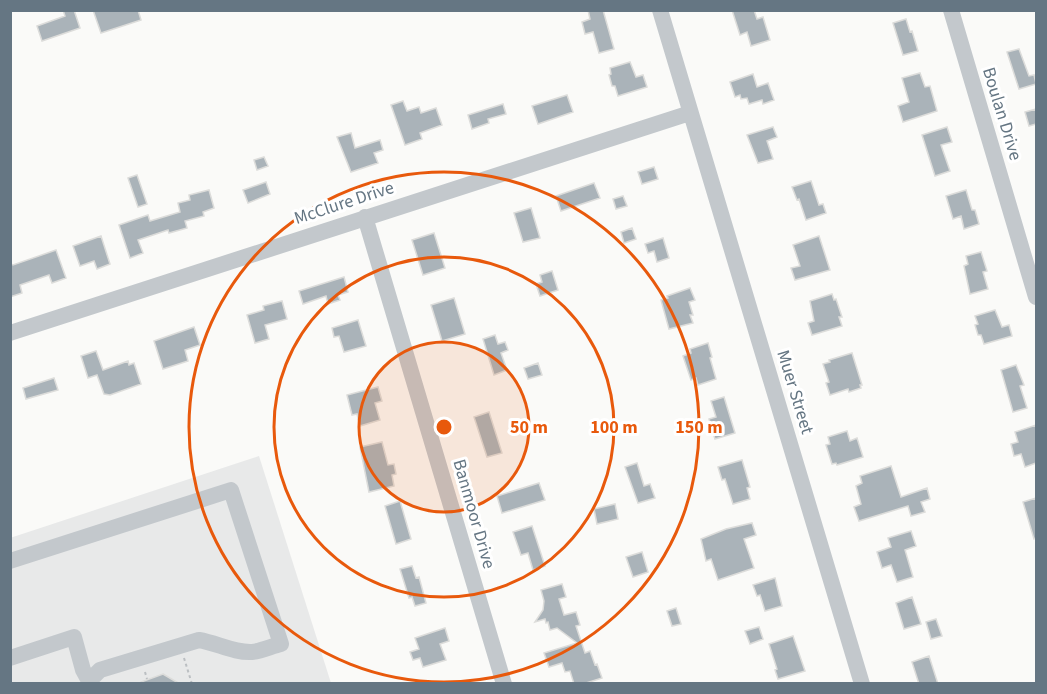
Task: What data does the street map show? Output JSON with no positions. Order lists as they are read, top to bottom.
{
  "streets": {
    "street": [
      "Boulan Drive",
      "McClure Drive",
      "Muer Street",
      "Banmoor Drive"
    ]
  },
  "crossings": [
    ["McClure Drive", "Muer Street"],
    ["McClure Drive", "Banmoor Drive"]
  ],
  "rings": ["50 m", "100 m", "150 m"]
}
